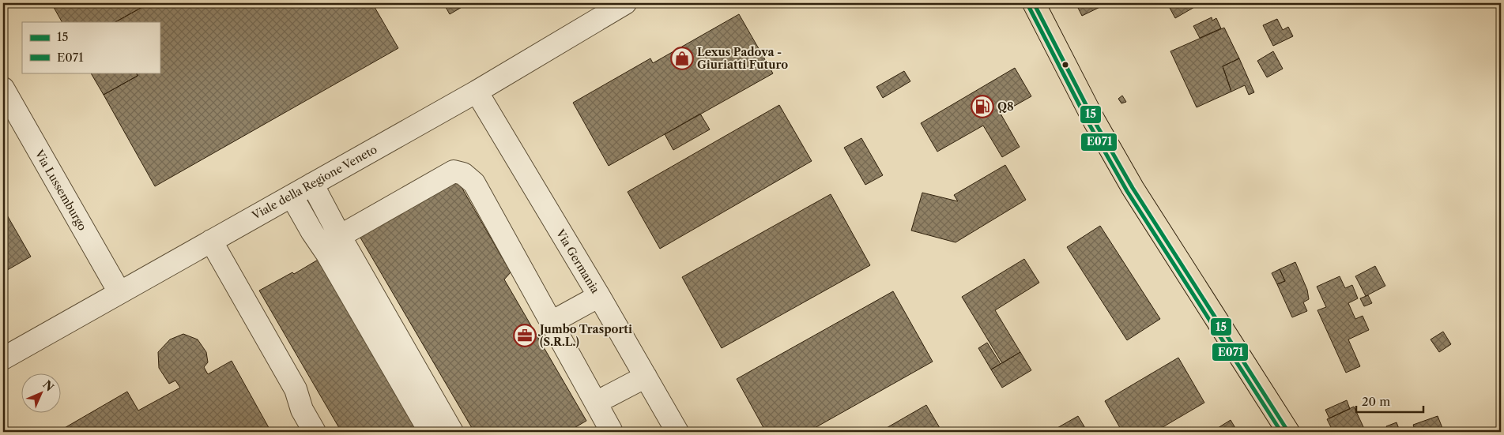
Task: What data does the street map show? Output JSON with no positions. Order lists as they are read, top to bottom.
{
  "streets": {
    "street": ["Viale della Regione Veneto", "Via Lussemburgo", "Via Germania"]
  },
  "crossings": [
    ["Viale della Regione Veneto", "Via Lussemburgo"],
    ["Viale della Regione Veneto", "Via Germania"]
  ],
  "places": {
    "shop": ["Lexus Padova - Giuriatti Futuro"],
    "fuel station": ["Q8"],
    "office": ["Jumbo Trasporti (S.R.L.)"]
  },
  "lines": ["transit line 15", "transit line E071"],
  "legend": ["15", "E071"],
  "scale_bar": "20 m",
  "north": "top right"
}
